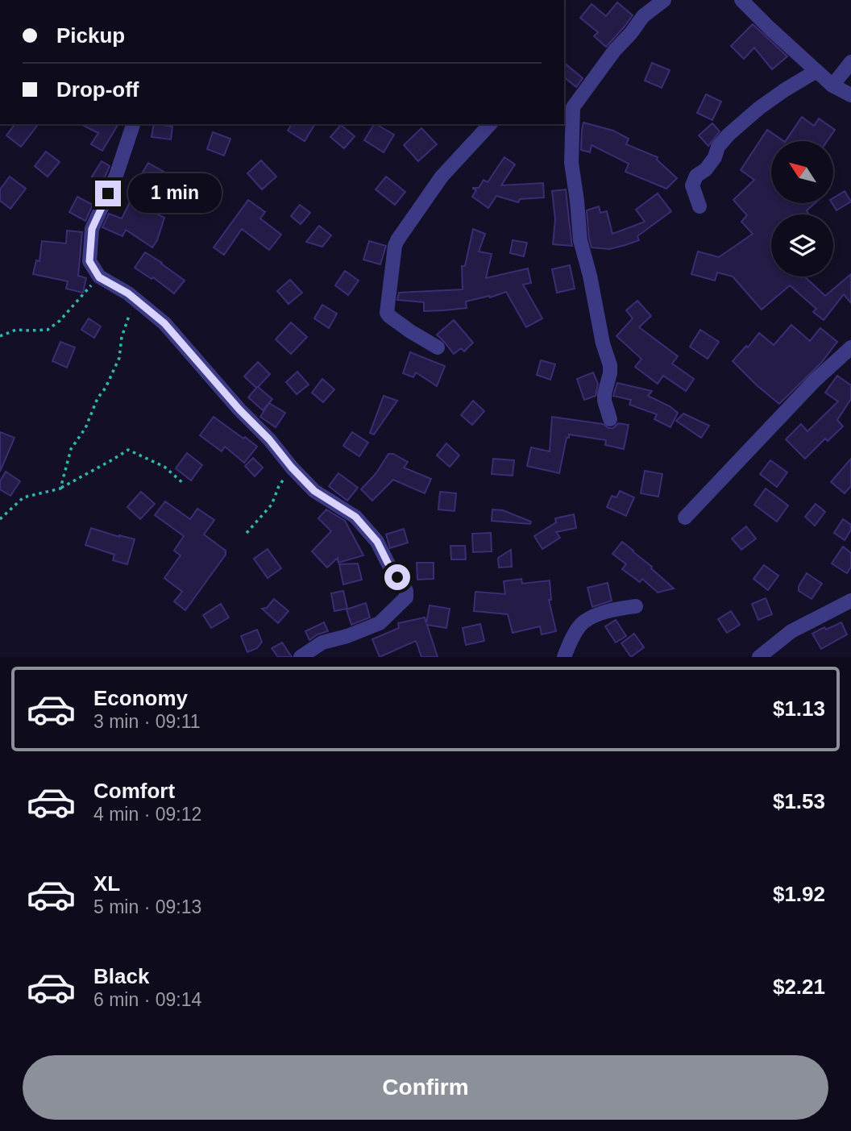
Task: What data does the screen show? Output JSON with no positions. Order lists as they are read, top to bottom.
{
  "north": "top left",
  "page": {
    "banner": ["Pickup", "Drop-off"],
    "bubble": "1 min",
    "list": [
      {
        "name": "Economy",
        "note": "3 min · 09:11",
        "value": "$1.13"
      },
      {
        "name": "Comfort",
        "note": "4 min · 09:12",
        "value": "$1.53"
      },
      {
        "name": "XL",
        "note": "5 min · 09:13",
        "value": "$1.92"
      },
      {
        "name": "Black",
        "note": "6 min · 09:14",
        "value": "$2.21"
      }
    ],
    "buttons": "Confirm"
  }
}
